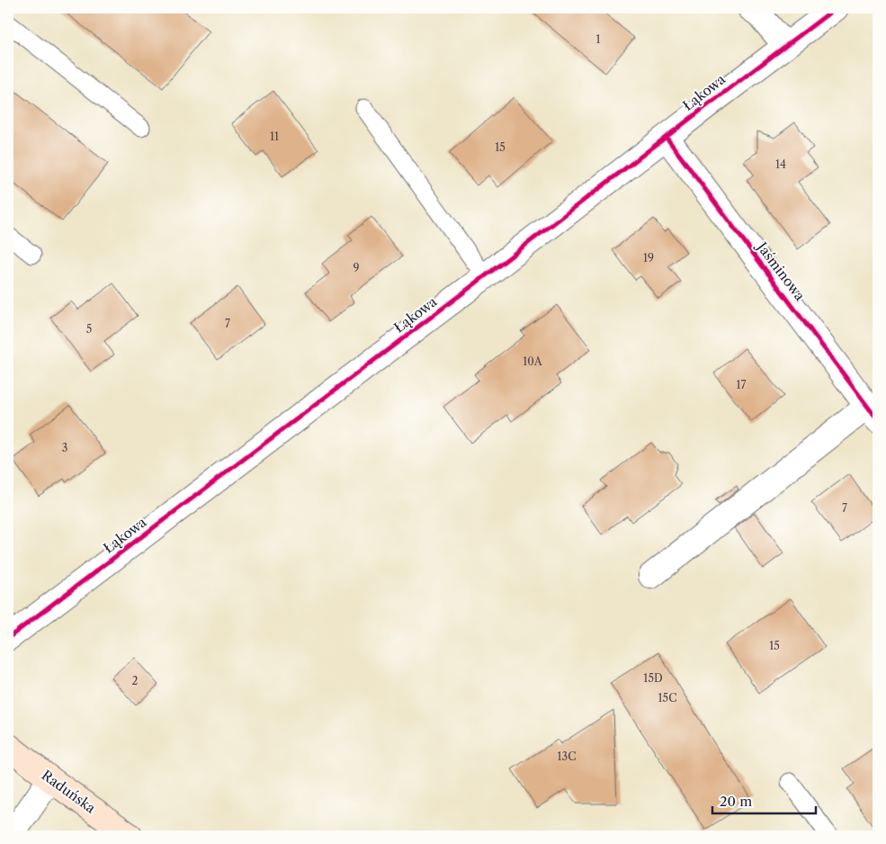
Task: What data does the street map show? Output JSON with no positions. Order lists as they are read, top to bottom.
{
  "streets": {
    "street": ["Łąkowa", "Jaśminowa", "Raduńska"]
  },
  "crossings": [
    ["Łąkowa", "Jaśminowa"]
  ],
  "house_numbers": [
    "1",
    "11",
    "15",
    "14",
    "19",
    "9",
    "7",
    "5",
    "10A",
    "17",
    "3",
    "7",
    "15",
    "15D",
    "2",
    "15C",
    "13C"
  ],
  "scale_bar": "20 m"
}
